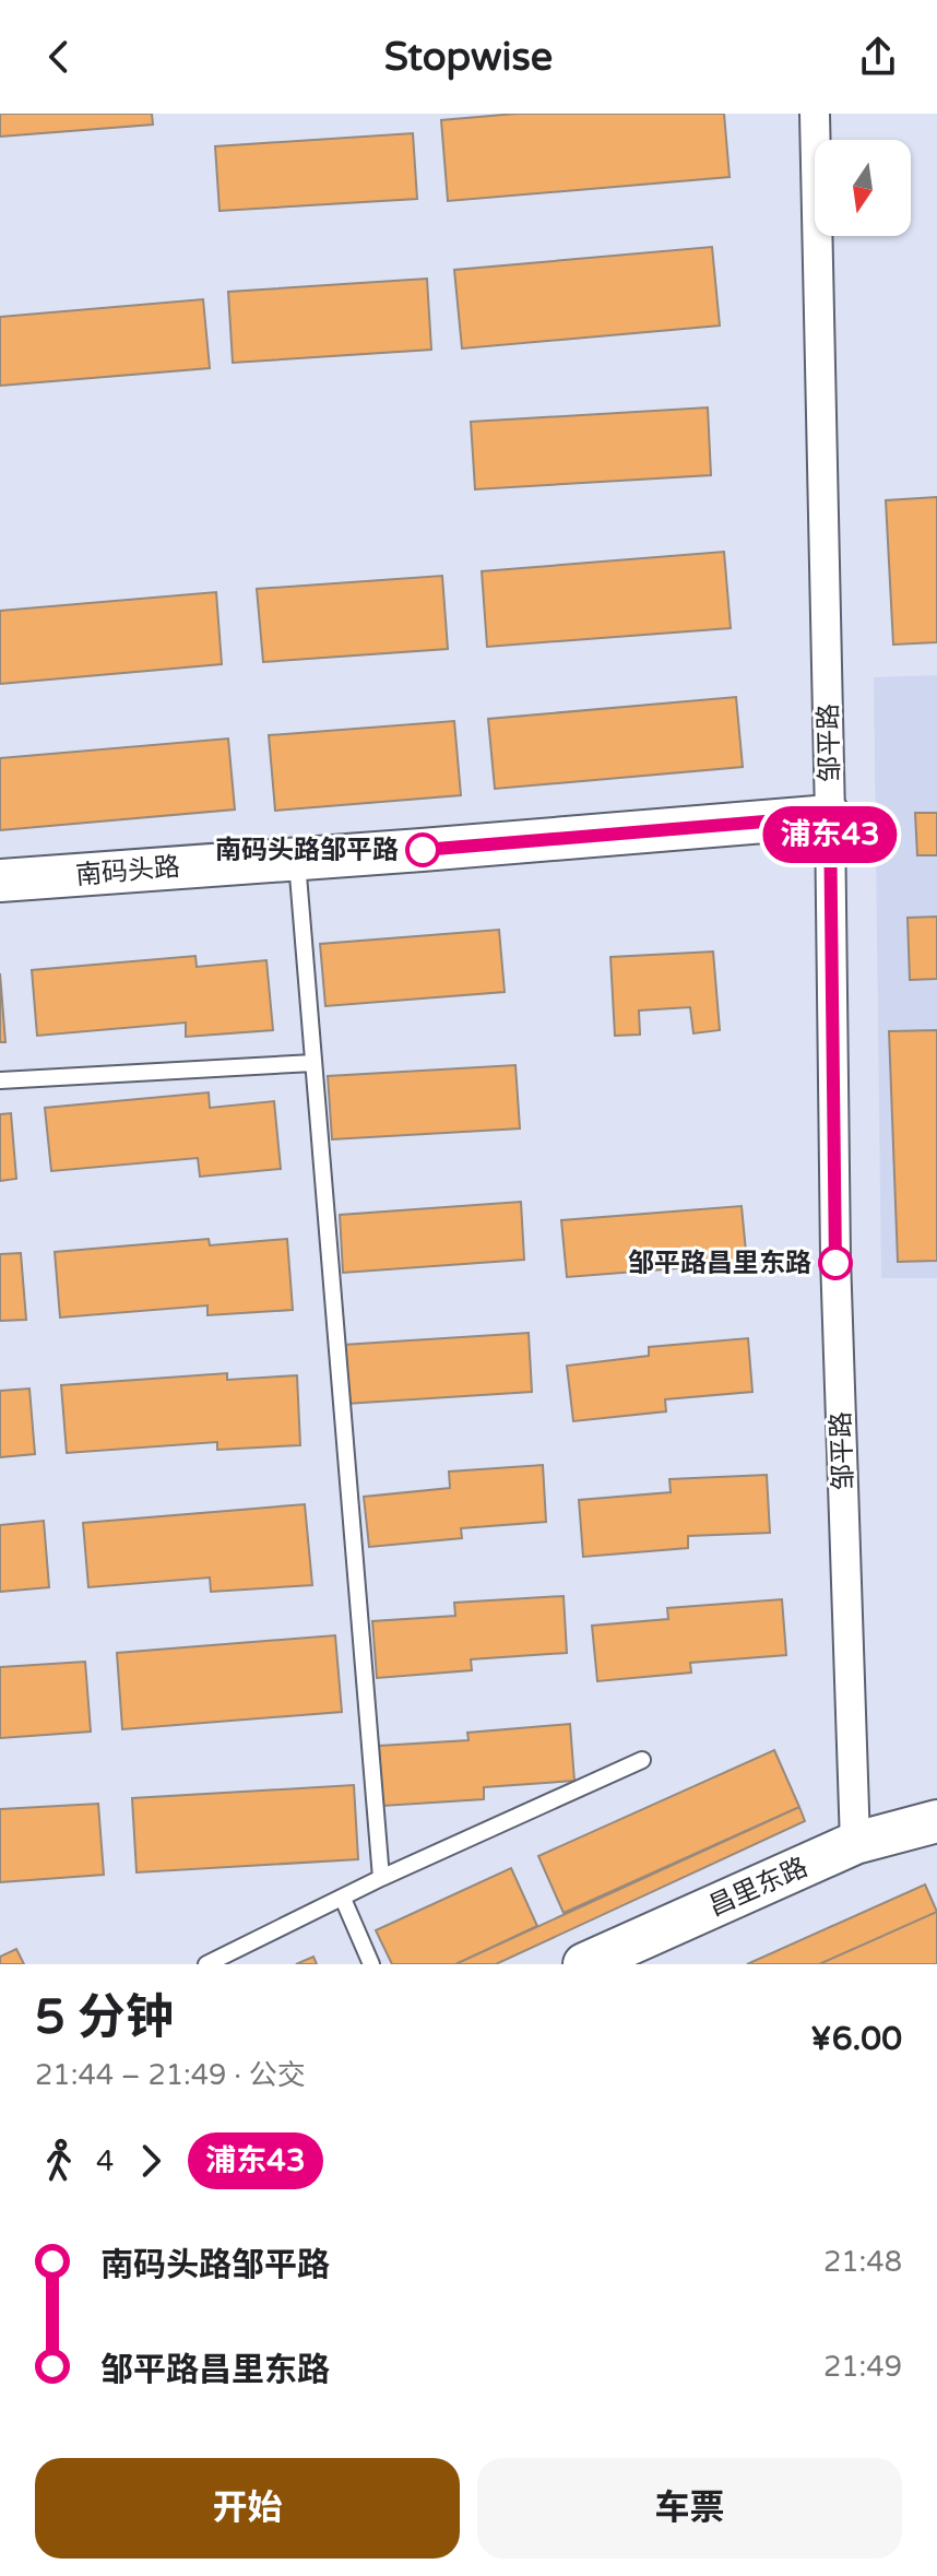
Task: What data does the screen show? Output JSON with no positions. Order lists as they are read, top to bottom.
{
  "streets": {
    "street": ["邹平路", "南码头路", "昌里东路"]
  },
  "crossings": [
    ["邹平路", "南码头路"],
    ["邹平路", "昌里东路"]
  ],
  "places": ["南码头路邹平路", "邹平路昌里东路"],
  "lines": ["bus line 浦东43"],
  "north": "bottom",
  "page": {
    "header": "Stopwise",
    "on_map": "浦东43",
    "heading": ["5 分钟", "21:44 – 21:49 · 公交", "¥6.00"],
    "legs": ["4", "浦东43"],
    "list": [
      {
        "name": "南码头路邹平路",
        "value": "21:48"
      },
      {
        "name": "邹平路昌里东路",
        "value": "21:49"
      }
    ],
    "buttons": ["开始", "车票"]
  }
}
